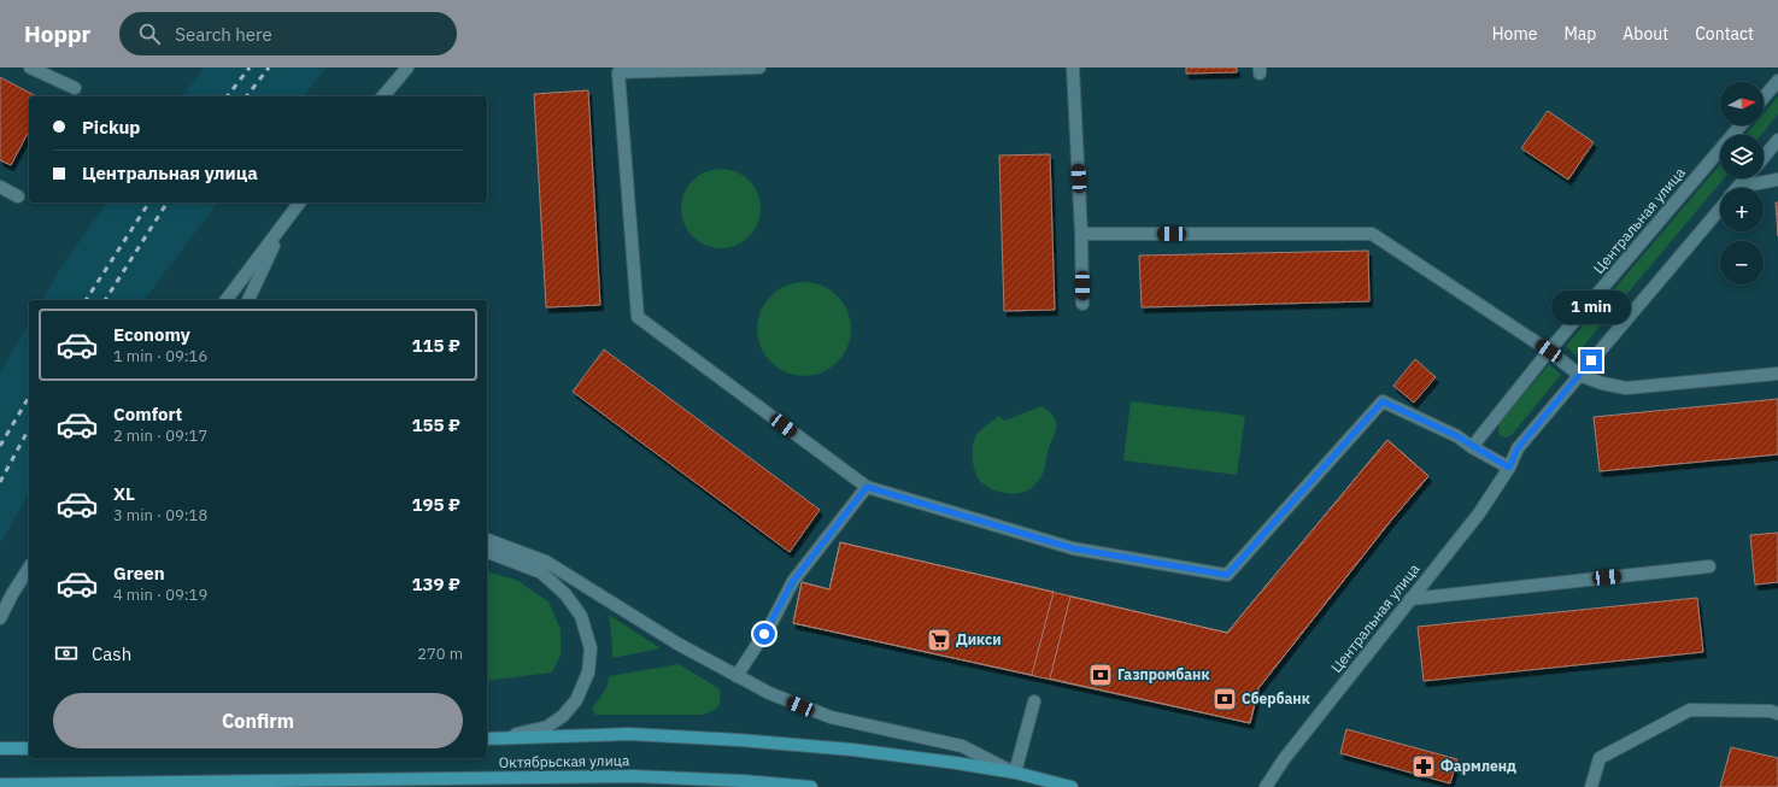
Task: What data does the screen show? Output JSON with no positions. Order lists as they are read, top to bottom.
{
  "streets": {
    "main road": ["Октябрьская улица"],
    "street": ["Центральная улица"]
  },
  "places": {
    "supermarket": ["Дикси"],
    "bank": ["Газпромбанк", "Сбербанк"],
    "pharmacy": ["Фармленд"]
  },
  "north": "right",
  "page": {
    "header": "Hoppr",
    "search": "Search here",
    "nav": [
      "Home",
      "Map",
      "About",
      "Contact"
    ],
    "map_buttons": ["+", "−"],
    "banner": ["Pickup", "Центральная улица"],
    "bubble": "1 min",
    "list": [
      {
        "name": "Economy",
        "note": "1 min · 09:16",
        "value": "115 ₽"
      },
      {
        "name": "Comfort",
        "note": "2 min · 09:17",
        "value": "155 ₽"
      },
      {
        "name": "XL",
        "note": "3 min · 09:18",
        "value": "195 ₽"
      },
      {
        "name": "Green",
        "note": "4 min · 09:19",
        "value": "139 ₽"
      }
    ],
    "pay": ["Cash", "270 m"],
    "buttons": "Confirm"
  }
}
